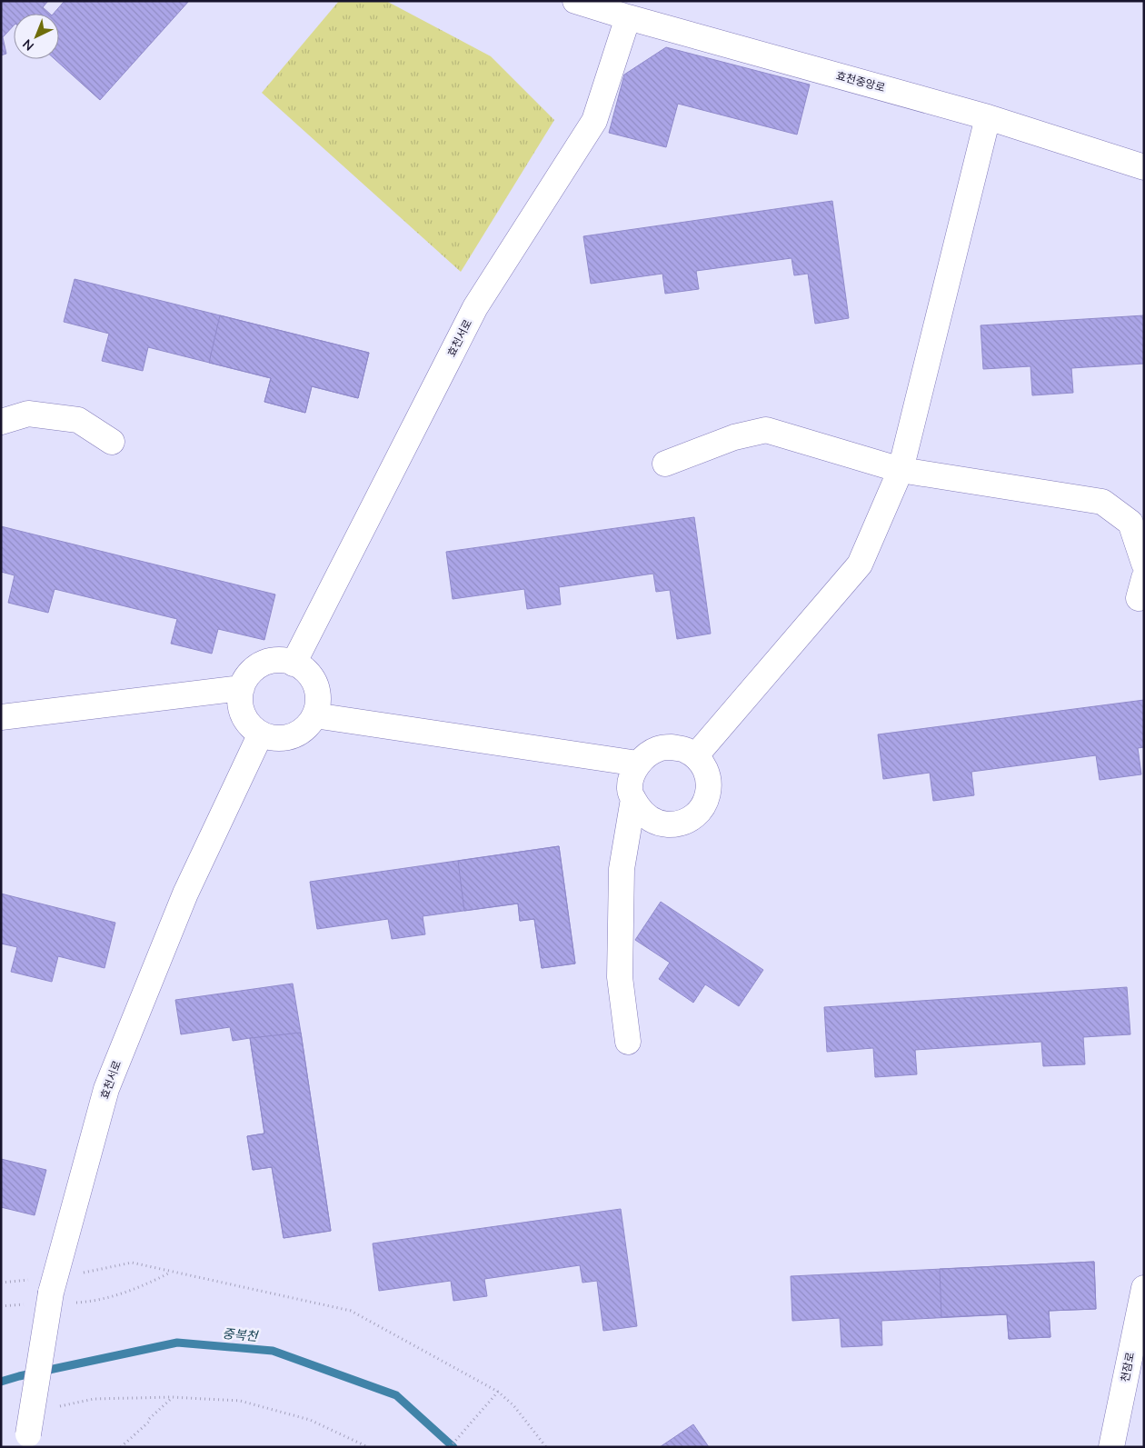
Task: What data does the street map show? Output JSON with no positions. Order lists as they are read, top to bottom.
{
  "streets": {
    "street": ["효천중앙로", "효천서로", "천잠로"]
  },
  "crossings": [
    ["효천중앙로", "효천서로"]
  ],
  "water": ["중복천"],
  "north": "bottom left"
}
